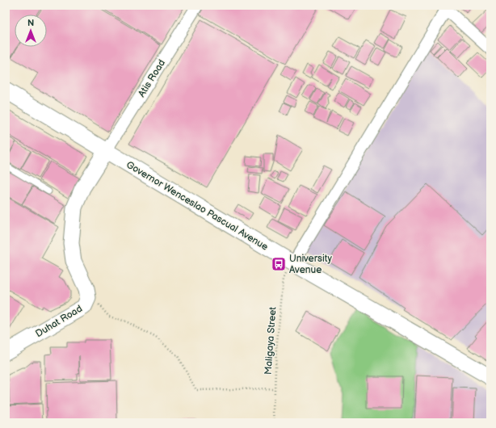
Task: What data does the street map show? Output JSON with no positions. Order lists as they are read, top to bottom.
{
  "streets": {
    "main road": ["Governor Wenceslao Pascual Avenue", "Duhat Road"],
    "street": ["Atis Road"],
    "path": ["Maligaya Street"]
  },
  "crossings": [
    ["Atis Road", "Governor Wenceslao Pascual Avenue"],
    ["Atis Road", "Duhat Road"],
    ["Governor Wenceslao Pascual Avenue", "Duhat Road"],
    ["Governor Wenceslao Pascual Avenue", "Maligaya Street"]
  ],
  "places": {
    "bus stop": ["University Avenue"]
  },
  "north": "top"
}
